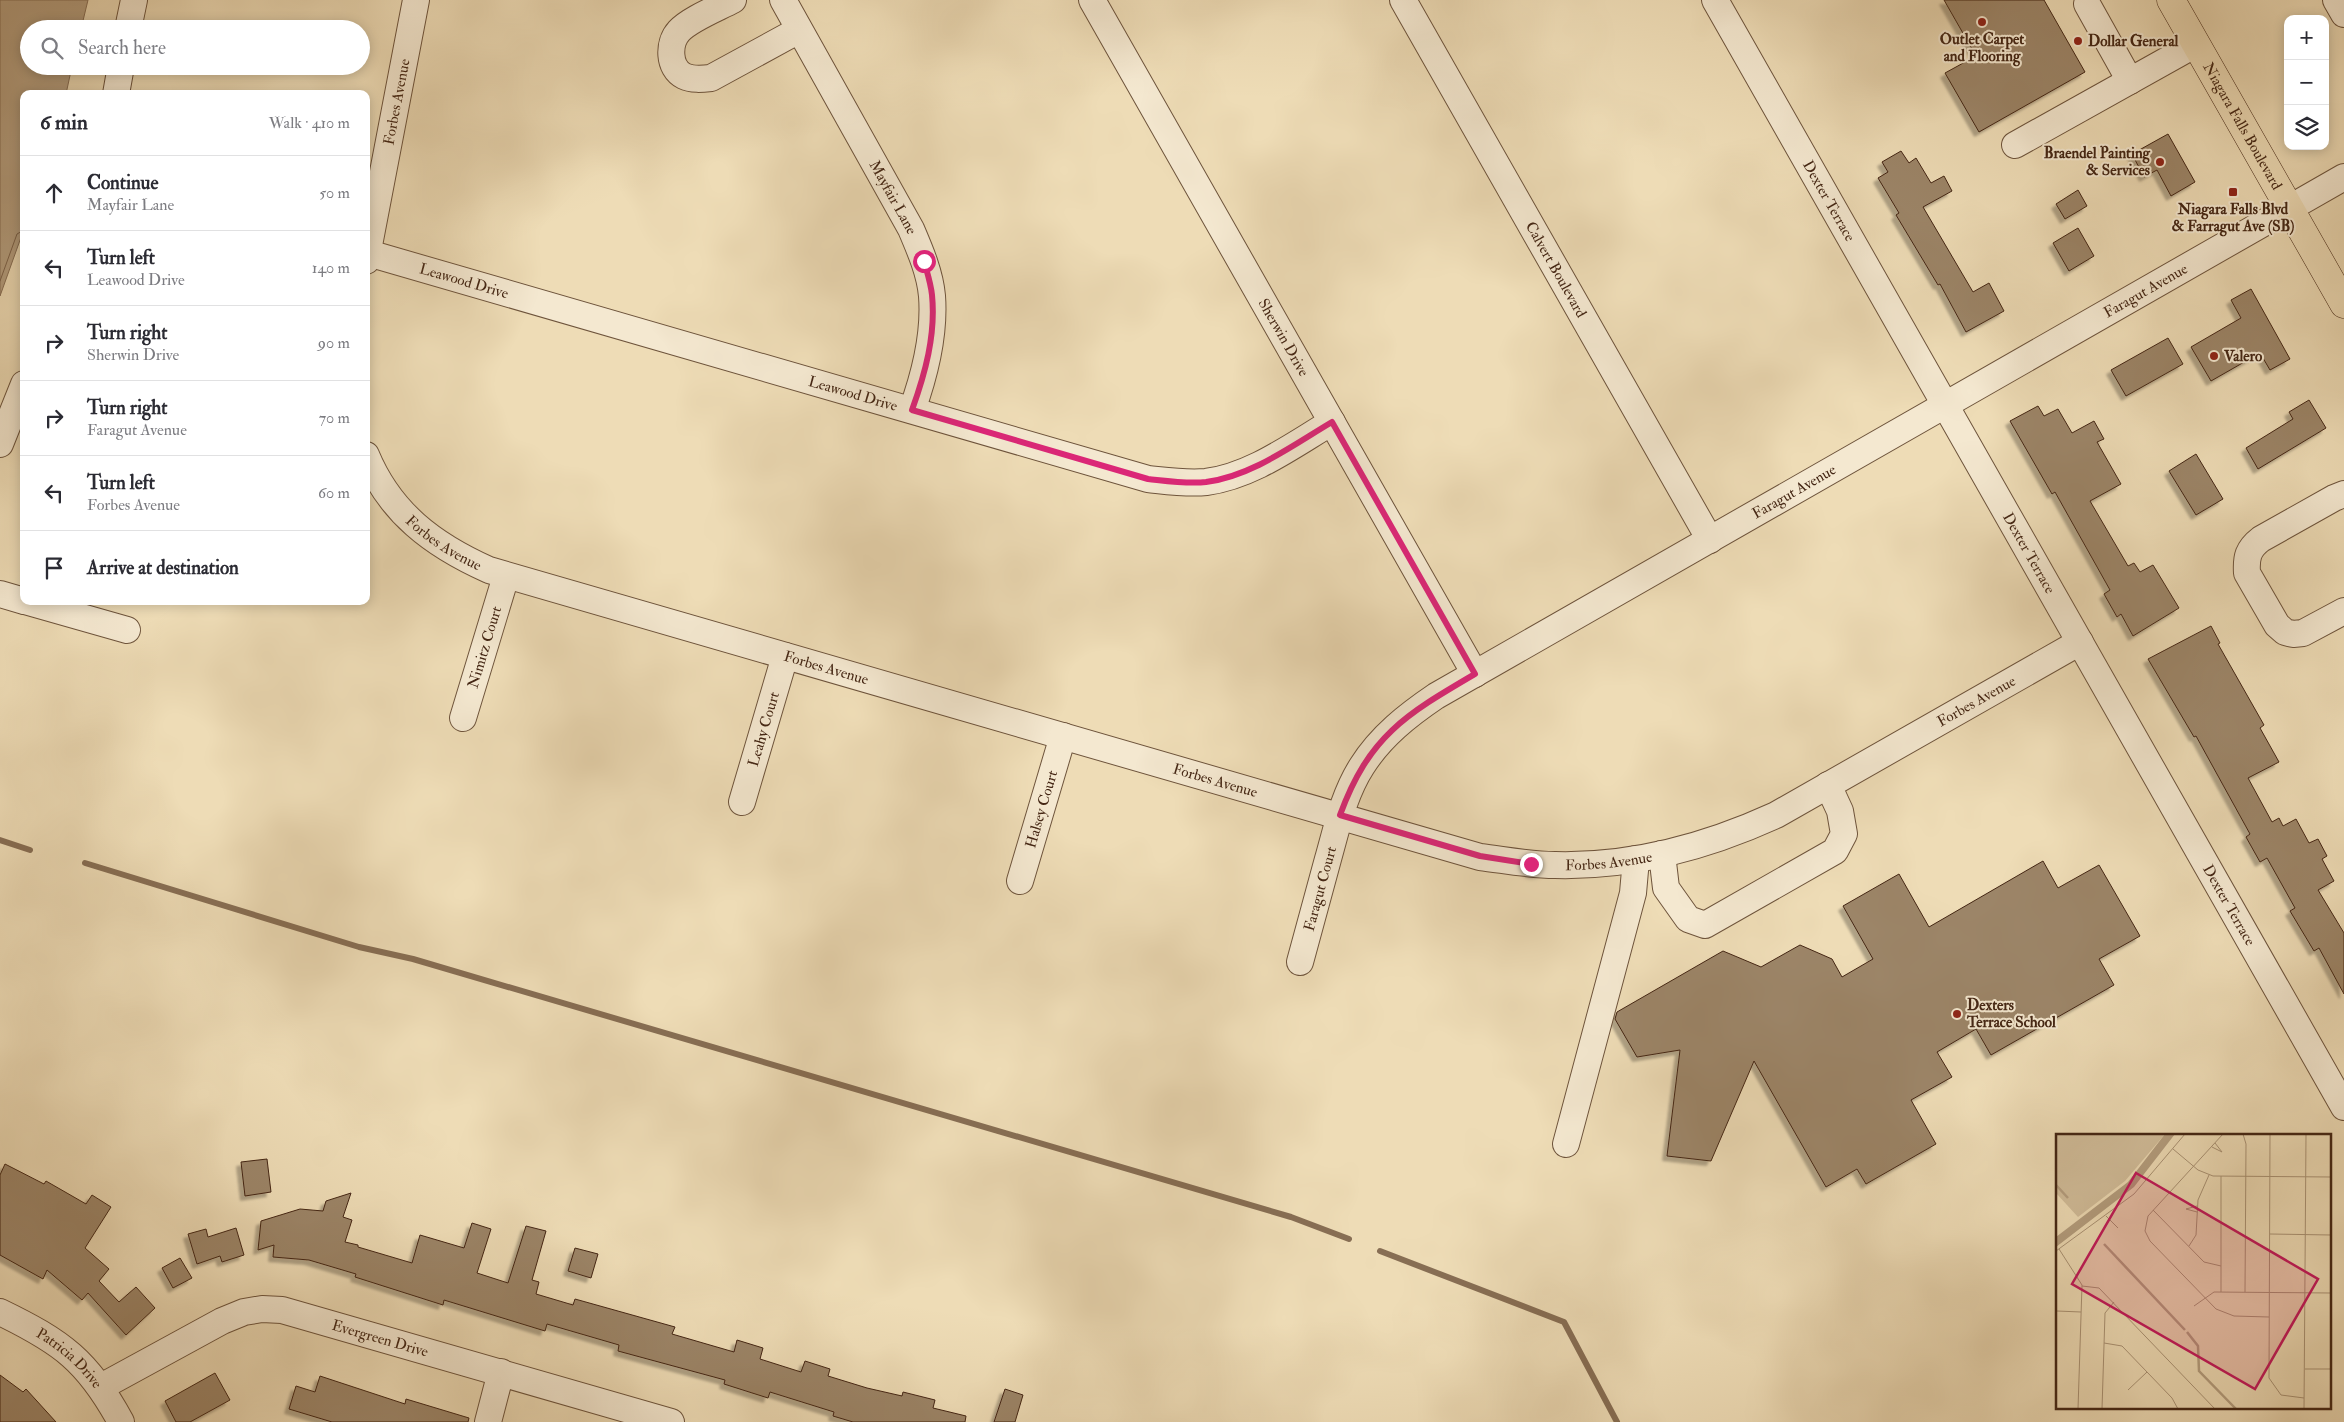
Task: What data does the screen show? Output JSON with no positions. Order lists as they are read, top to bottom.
{
  "streets": {
    "main road": ["Niagara Falls Boulevard"],
    "street": [
      "Forbes Avenue",
      "Mayfair Lane",
      "Dexter Terrace",
      "Calvert Boulevard",
      "Leawood Drive",
      "Faragut Avenue",
      "Sherwin Drive",
      "Nimitz Court",
      "Leahy Court",
      "Halsey Court",
      "Faragut Court",
      "Evergreen Drive",
      "Patricia Drive"
    ]
  },
  "crossings": [
    ["Forbes Avenue", "Dexter Terrace"],
    ["Forbes Avenue", "Faragut Avenue"],
    ["Forbes Avenue", "Nimitz Court"],
    ["Forbes Avenue", "Leahy Court"],
    ["Forbes Avenue", "Halsey Court"],
    ["Forbes Avenue", "Faragut Court"],
    ["Niagara Falls Boulevard", "Faragut Avenue"],
    ["Mayfair Lane", "Leawood Drive"],
    ["Dexter Terrace", "Faragut Avenue"],
    ["Calvert Boulevard", "Faragut Avenue"],
    ["Leawood Drive", "Sherwin Drive"],
    ["Faragut Avenue", "Sherwin Drive"],
    ["Faragut Avenue", "Faragut Court"],
    ["Evergreen Drive", "Patricia Drive"]
  ],
  "places": {
    "other": [
      "Outlet Carpet and Flooring",
      "Dollar General",
      "Braendel Painting & Services",
      "Valero",
      "Dexters Terrace School"
    ],
    "transit": ["Niagara Falls Blvd & Farragut Ave (SB)"]
  },
  "page": {
    "map_buttons": ["+", "−"],
    "search": "Search here",
    "heading": ["6 min", "Walk · 410 m"],
    "list": [
      ["Continue", "Mayfair Lane", "50 m"],
      ["Turn left", "Leawood Drive", "140 m"],
      ["Turn right", "Sherwin Drive", "90 m"],
      ["Turn right", "Faragut Avenue", "70 m"],
      ["Turn left", "Forbes Avenue", "60 m"],
      "Arrive at destination"
    ]
  }
}
